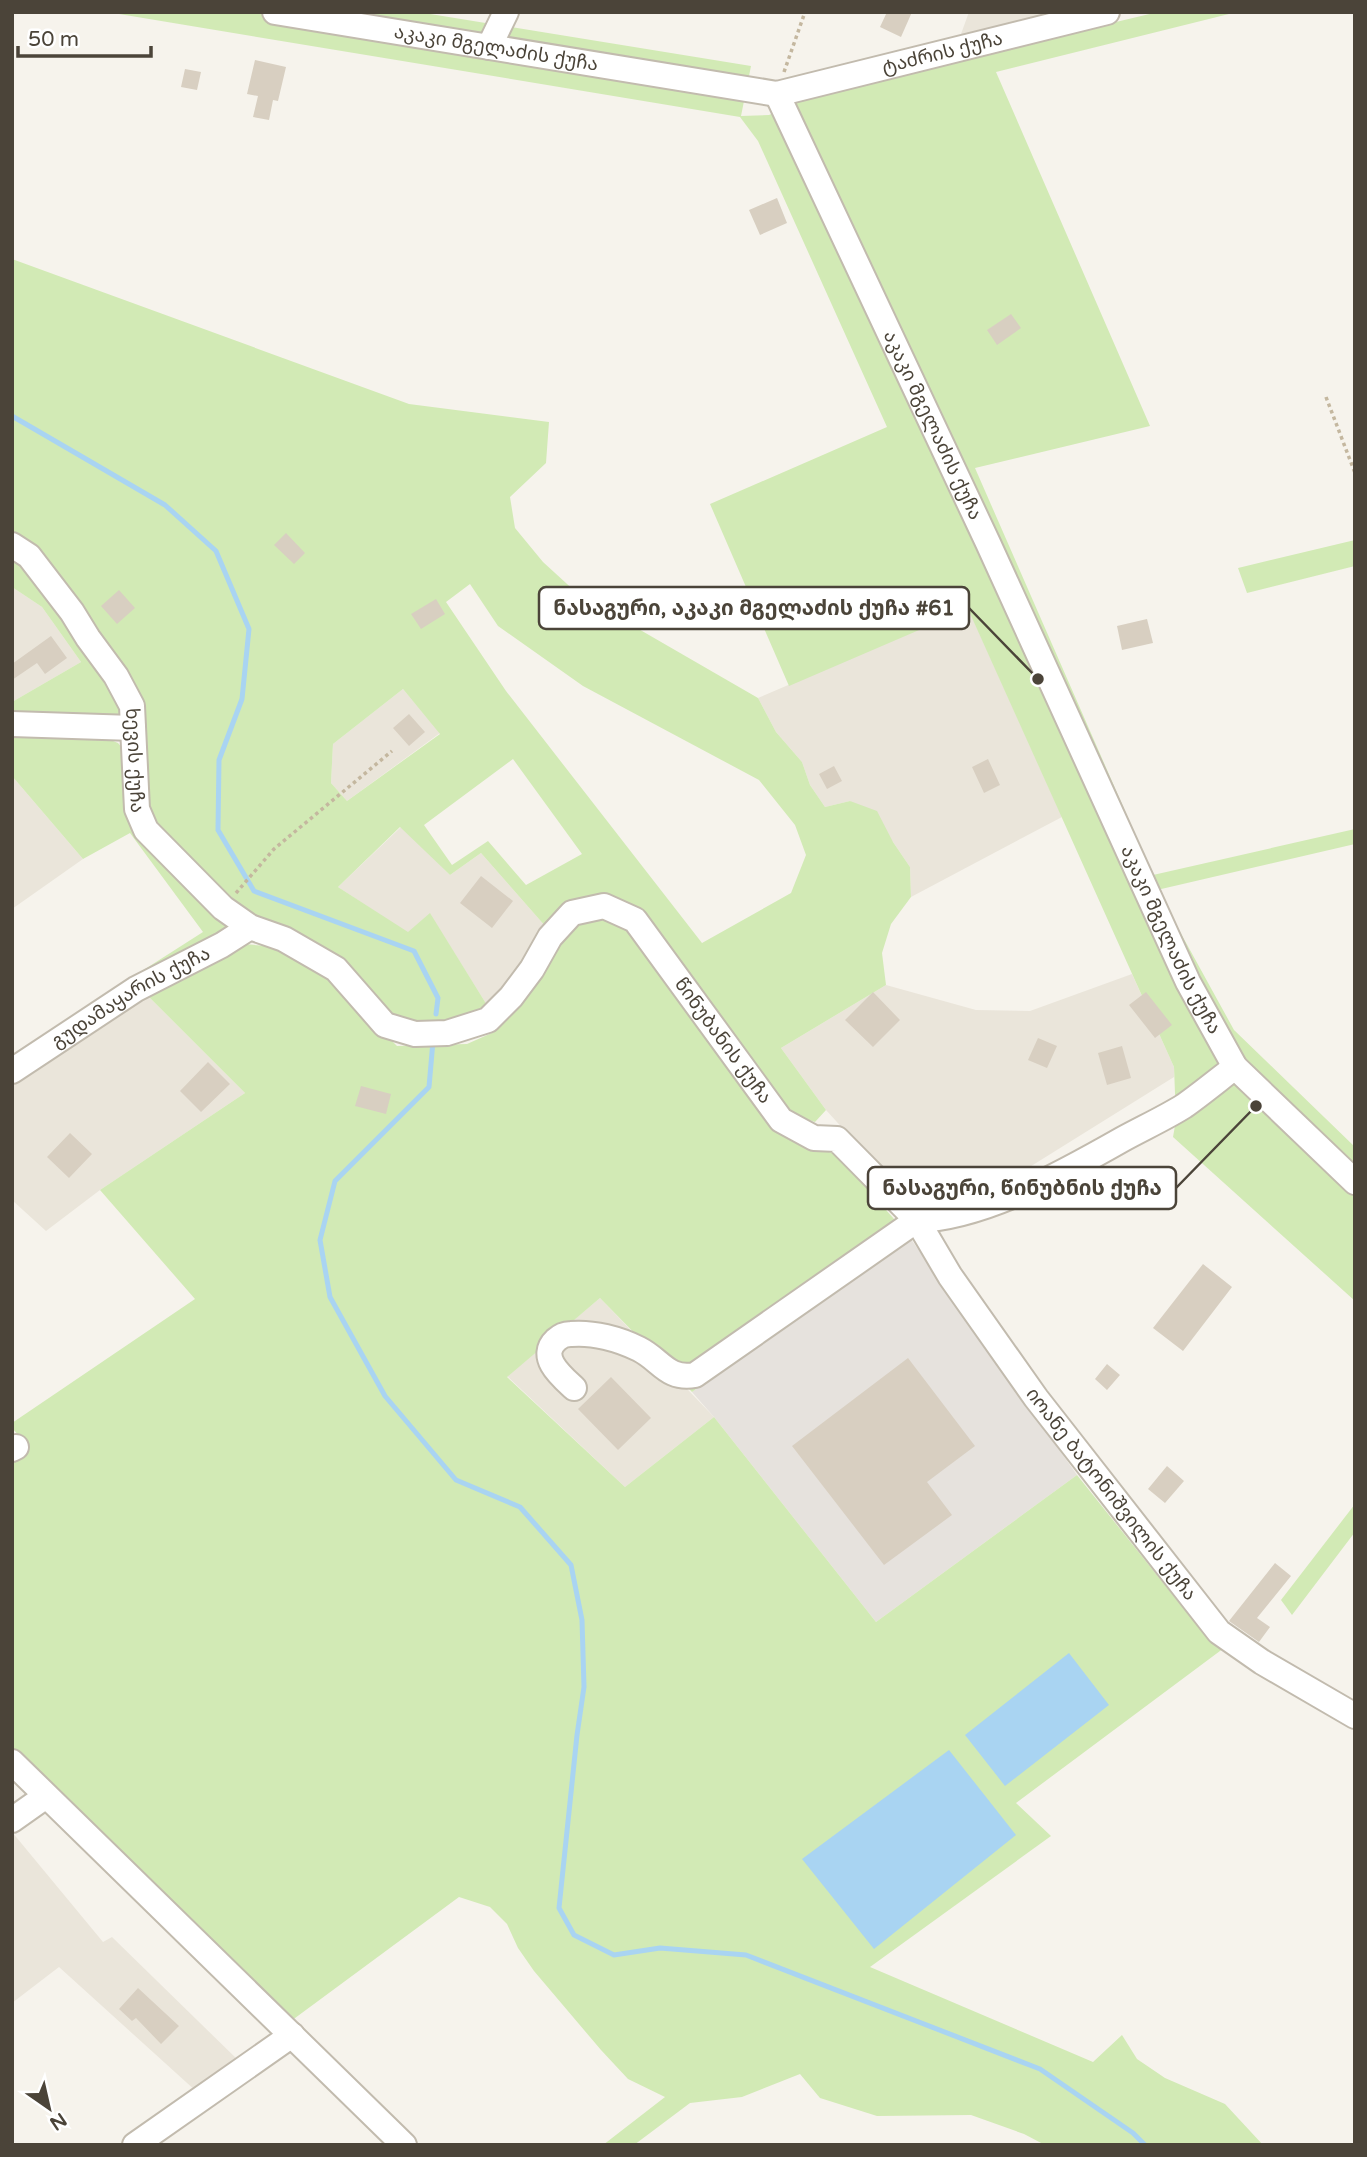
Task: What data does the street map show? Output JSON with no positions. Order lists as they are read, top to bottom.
{
  "streets": {
    "street": [
      "აკაკი მგელაძის ქუჩა",
      "ტაძრის ქუჩა",
      "ხევის ქუჩა",
      "გუდამაყარის ქუჩა",
      "წინუბანის ქუჩა",
      "იოანე ბატონიშვილის ქუჩა"
    ]
  },
  "crossings": [
    ["აკაკი მგელაძის ქუჩა", "ტაძრის ქუჩა"],
    ["ხევის ქუჩა", "გუდამაყარის ქუჩა"],
    ["ხევის ქუჩა", "წინუბანის ქუჩა"],
    ["გუდამაყარის ქუჩა", "წინუბანის ქუჩა"],
    ["წინუბანის ქუჩა", "იოანე ბატონიშვილის ქუჩა"]
  ],
  "places": ["ნასაგური, აკაკი მგელაძის ქუჩა #61", "ნასაგური, წინუბნის ქუჩა"],
  "scale_bar": "50 m",
  "north": "bottom right"
}
